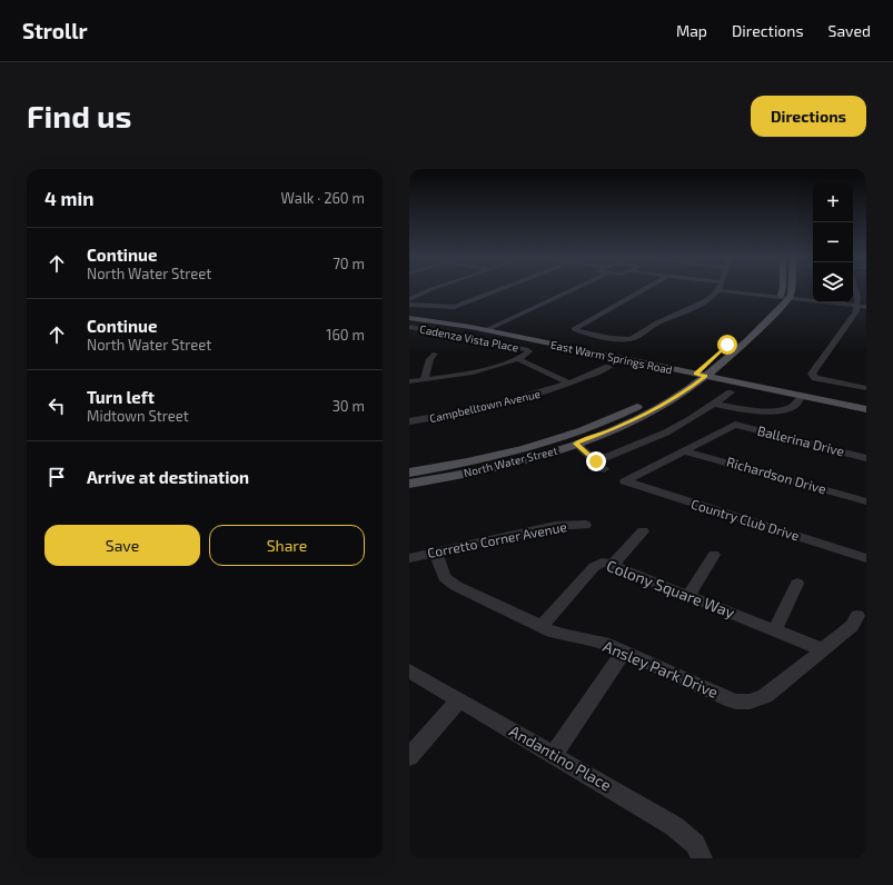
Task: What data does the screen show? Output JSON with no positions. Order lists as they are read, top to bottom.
{
  "streets": {
    "main road": ["East Warm Springs Road", "North Water Street"],
    "street": [
      "Cadenza Vista Place",
      "Campbelltown Avenue",
      "Ballerina Drive",
      "Richardson Drive",
      "Country Club Drive",
      "Corretto Corner Avenue",
      "Colony Square Way",
      "Ansley Park Drive",
      "Andantino Place"
    ]
  },
  "crossings": [
    ["East Warm Springs Road", "North Water Street"],
    ["Ballerina Drive", "Richardson Drive"],
    ["Ballerina Drive", "Country Club Drive"],
    ["Richardson Drive", "Country Club Drive"],
    ["Corretto Corner Avenue", "Ansley Park Drive"],
    ["Colony Square Way", "Ansley Park Drive"]
  ],
  "page": {
    "header": "Strollr",
    "nav": ["Map", "Directions", "Saved"],
    "buttons": [
      "Directions",
      ["Save", "Share"]
    ],
    "title": "Find us",
    "heading": ["4 min", "Walk · 260 m"],
    "map_buttons": ["+", "−"],
    "list": [
      ["Continue", "North Water Street", "70 m"],
      ["Continue", "North Water Street", "160 m"],
      ["Turn left", "Midtown Street", "30 m"],
      "Arrive at destination"
    ]
  }
}
